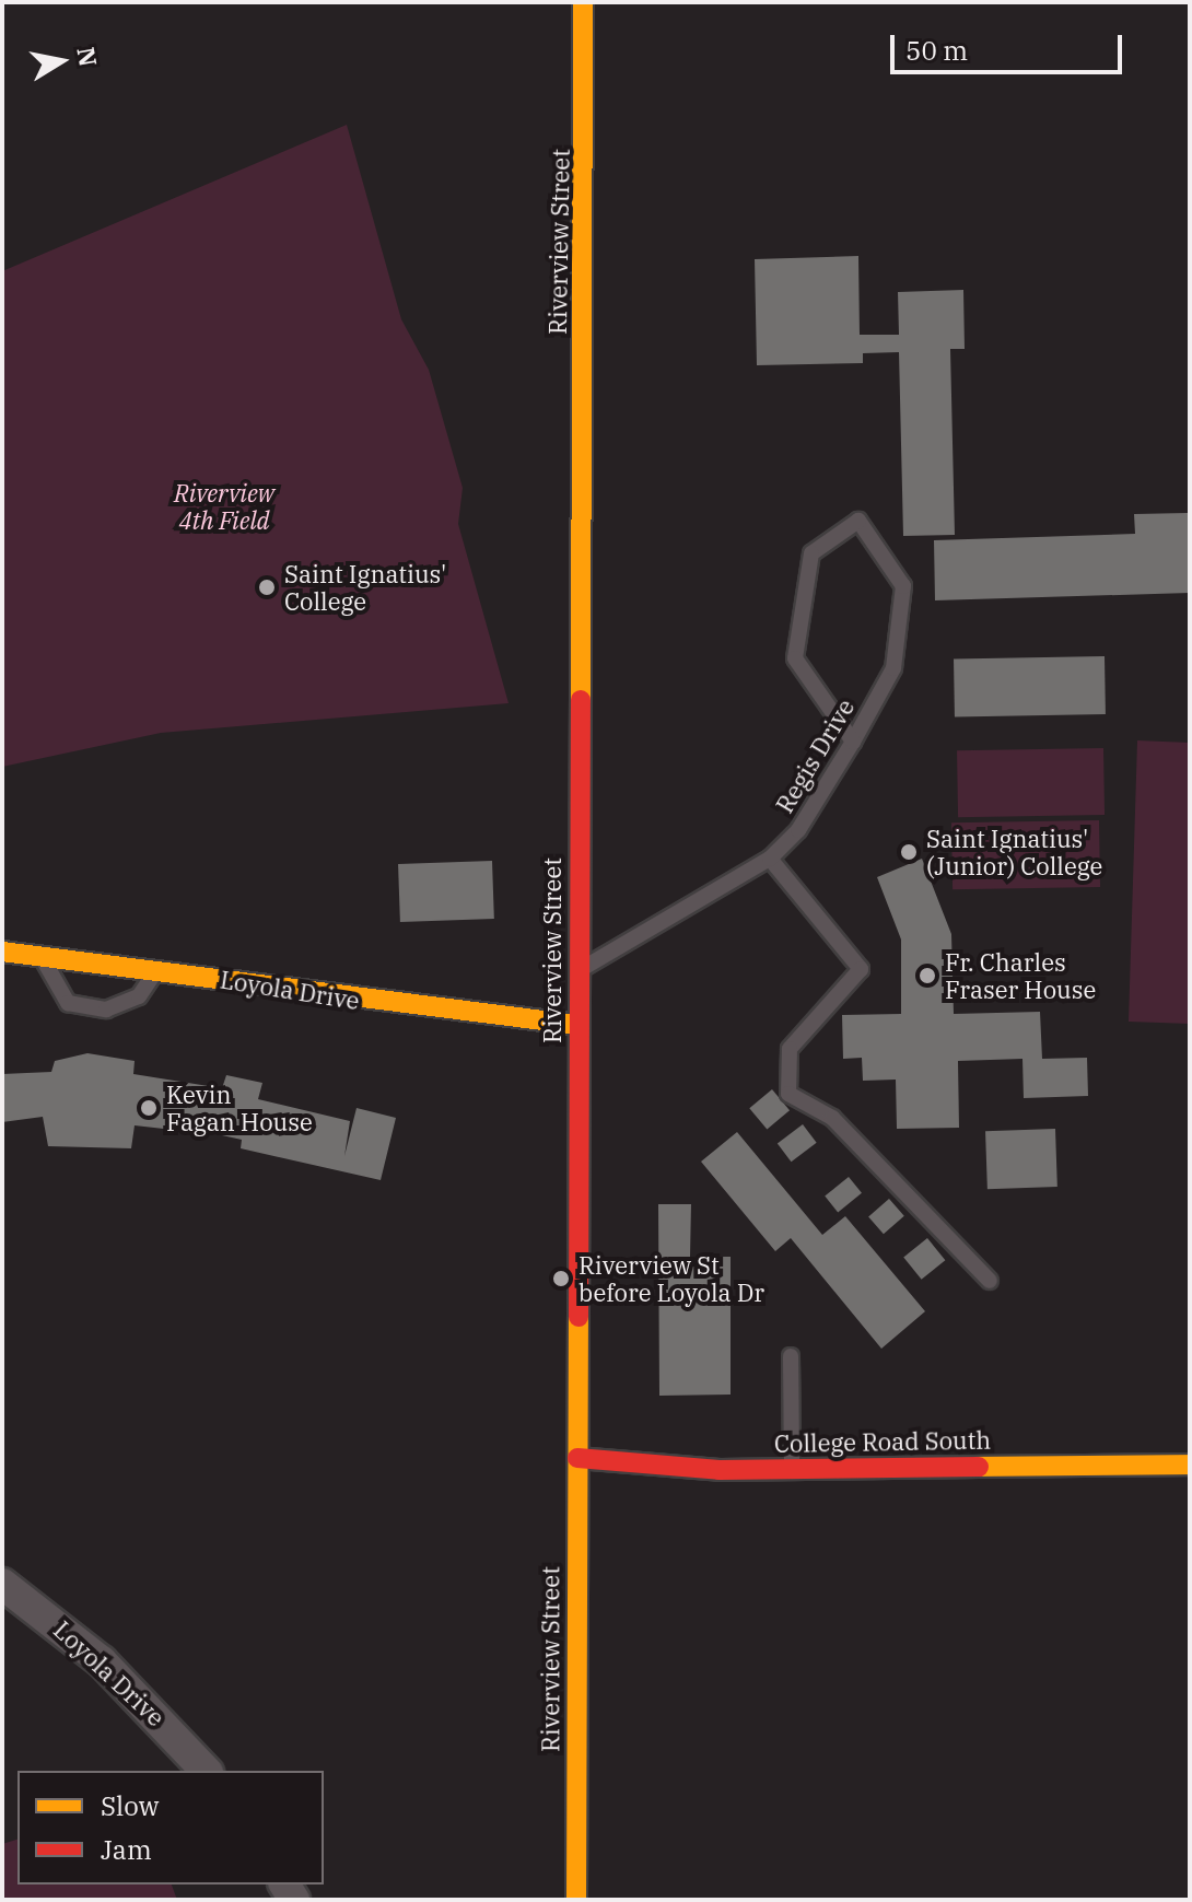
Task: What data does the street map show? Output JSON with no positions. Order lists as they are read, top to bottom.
{
  "streets": {
    "street": ["Riverview Street", "Loyola Drive", "College Road South"],
    "lane": ["Regis Drive"]
  },
  "crossings": [
    ["Riverview Street", "Regis Drive"],
    ["Riverview Street", "Loyola Drive"],
    ["Riverview Street", "College Road South"]
  ],
  "parks": ["Riverview 4th Field"],
  "places": [
    "Saint Ignatius' College",
    "Saint Ignatius' (Junior) College",
    "Fr. Charles Fraser House",
    "Kevin Fagan House",
    "Riverview St before Loyola Dr"
  ],
  "legend": ["Slow", "Jam"],
  "scale_bar": "50 m",
  "north": "right"
}
